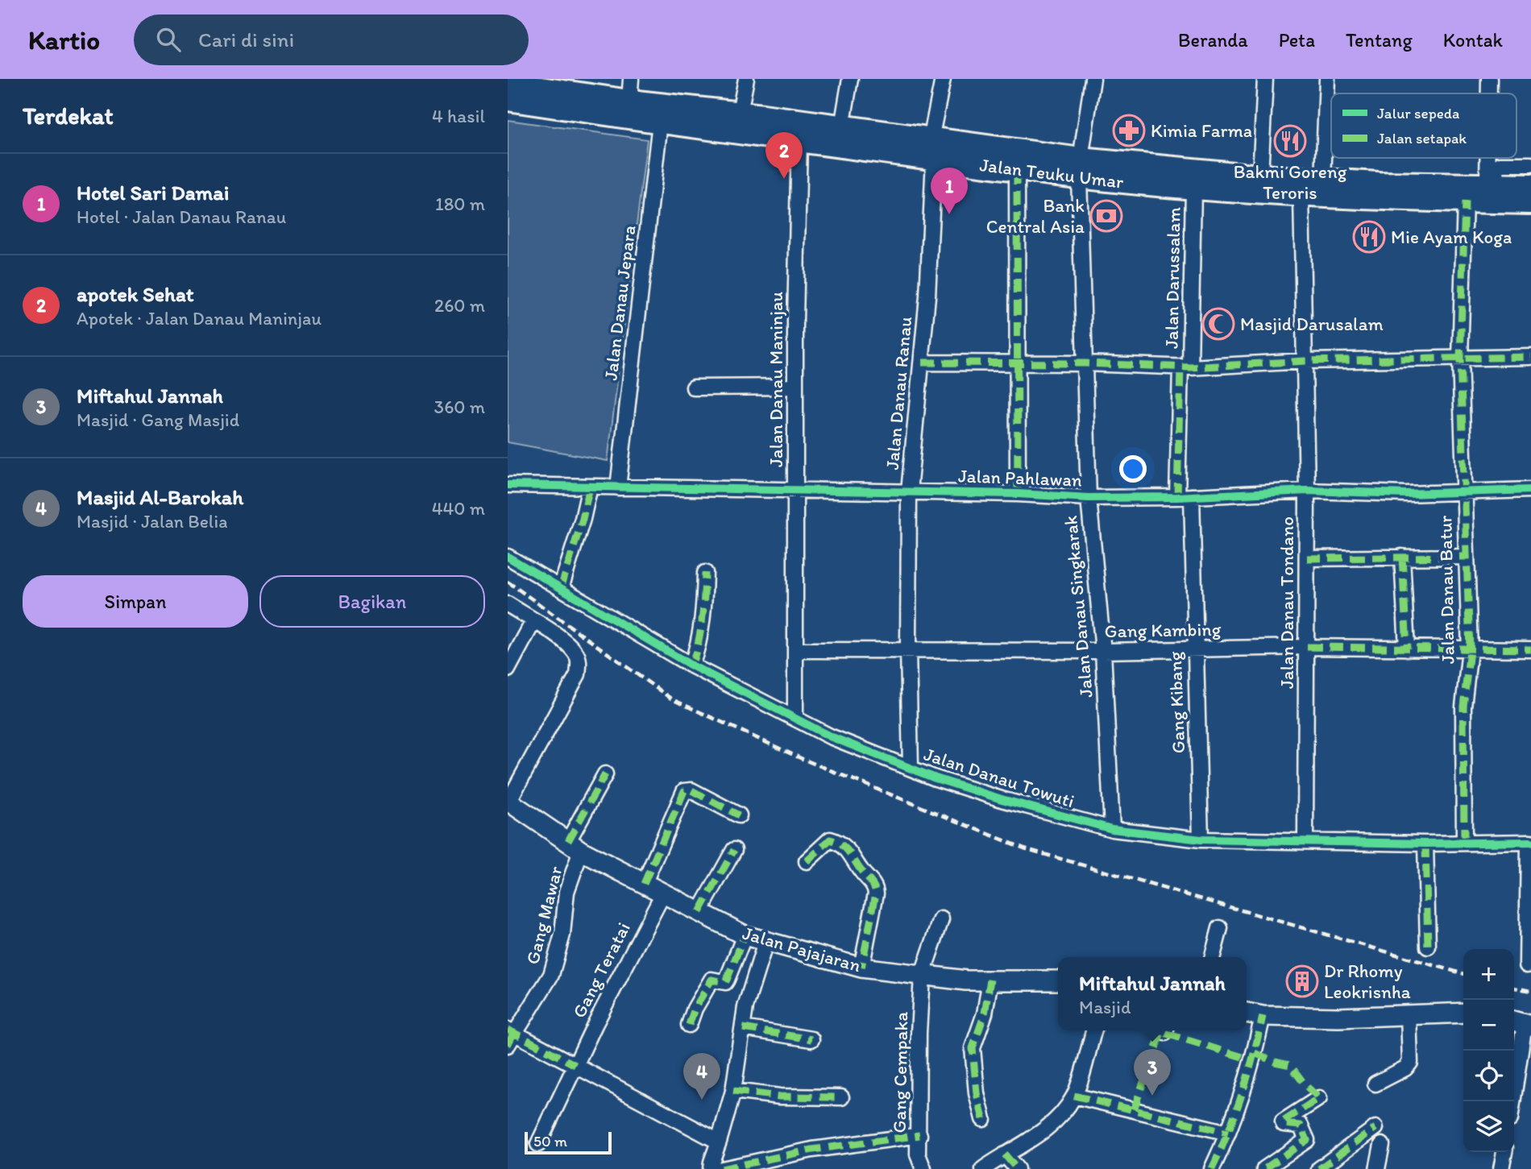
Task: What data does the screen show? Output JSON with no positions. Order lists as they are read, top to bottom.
{
  "streets": {
    "highway": ["Jalan Teuku Umar"],
    "main road": ["Jalan Pajajaran"],
    "street": [
      "Jalan Darussalam",
      "Jalan Danau Jepara",
      "Jalan Danau Maninjau",
      "Jalan Danau Ranau",
      "Jalan Pahlawan",
      "Jalan Danau Batur",
      "Jalan Danau Tondano",
      "Jalan Danau Singkarak",
      "Gang Kambing",
      "Gang Kibang",
      "Jalan Danau Towuti",
      "Gang Mawar",
      "Gang Teratai",
      "Gang Cempaka"
    ]
  },
  "crossings": [
    ["Jalan Teuku Umar", "Jalan Darussalam"],
    ["Jalan Teuku Umar", "Jalan Danau Jepara"],
    ["Jalan Teuku Umar", "Jalan Danau Maninjau"],
    ["Jalan Teuku Umar", "Jalan Danau Ranau"],
    ["Jalan Teuku Umar", "Jalan Danau Batur"],
    ["Jalan Teuku Umar", "Jalan Danau Tondano"],
    ["Jalan Teuku Umar", "Jalan Danau Singkarak"],
    ["Jalan Darussalam", "Jalan Pahlawan"],
    ["Jalan Danau Jepara", "Jalan Pahlawan"],
    ["Jalan Danau Maninjau", "Jalan Pahlawan"],
    ["Jalan Danau Maninjau", "Gang Kambing"],
    ["Jalan Danau Maninjau", "Jalan Danau Towuti"],
    ["Jalan Danau Ranau", "Jalan Pahlawan"],
    ["Jalan Danau Ranau", "Gang Kambing"],
    ["Jalan Danau Ranau", "Jalan Danau Towuti"],
    ["Jalan Pahlawan", "Jalan Danau Batur"],
    ["Jalan Pahlawan", "Jalan Danau Tondano"],
    ["Jalan Pahlawan", "Jalan Danau Singkarak"],
    ["Jalan Pahlawan", "Gang Kibang"],
    ["Jalan Danau Batur", "Gang Kambing"],
    ["Jalan Danau Batur", "Jalan Danau Towuti"],
    ["Jalan Danau Tondano", "Gang Kambing"],
    ["Jalan Danau Tondano", "Jalan Danau Towuti"],
    ["Jalan Danau Singkarak", "Gang Kambing"],
    ["Jalan Danau Singkarak", "Jalan Danau Towuti"],
    ["Gang Kambing", "Gang Kibang"],
    ["Gang Kibang", "Jalan Danau Towuti"],
    ["Gang Mawar", "Jalan Pajajaran"],
    ["Jalan Pajajaran", "Gang Teratai"],
    ["Jalan Pajajaran", "Gang Cempaka"]
  ],
  "places": {
    "pharmacy": ["Kimia Farma"],
    "restaurant": ["Bakmi Goreng Teroris", "Mie Ayam Koga"],
    "bank": ["Bank Central Asia"],
    "mosque": ["Masjid Darusalam"],
    "building": ["Dr Rhomy Leokrisnha"]
  },
  "legend": ["Jalur sepeda", "Jalan setapak"],
  "scale_bar": "50 m",
  "page": {
    "header": "Kartio",
    "search": "Cari di sini",
    "nav": [
      "Beranda",
      "Peta",
      "Tentang",
      "Kontak"
    ],
    "heading": ["Terdekat", "4 hasil"],
    "pins": [
      "2",
      "1",
      "3",
      "4"
    ],
    "list": [
      {
        "mark": "1",
        "name": "Hotel Sari Damai",
        "note": "Hotel · Jalan Danau Ranau",
        "value": "180 m"
      },
      {
        "mark": "2",
        "name": "apotek Sehat",
        "note": "Apotek · Jalan Danau Maninjau",
        "value": "260 m"
      },
      {
        "mark": "3",
        "name": "Miftahul Jannah",
        "note": "Masjid · Gang Masjid",
        "value": "360 m"
      },
      {
        "mark": "4",
        "name": "Masjid Al-Barokah",
        "note": "Masjid · Jalan Belia",
        "value": "440 m"
      }
    ],
    "buttons": ["Simpan", "Bagikan"],
    "map_buttons": ["+", "−"],
    "popup": ["Miftahul Jannah", "Masjid"],
    "scale": "50 m"
  }
}
